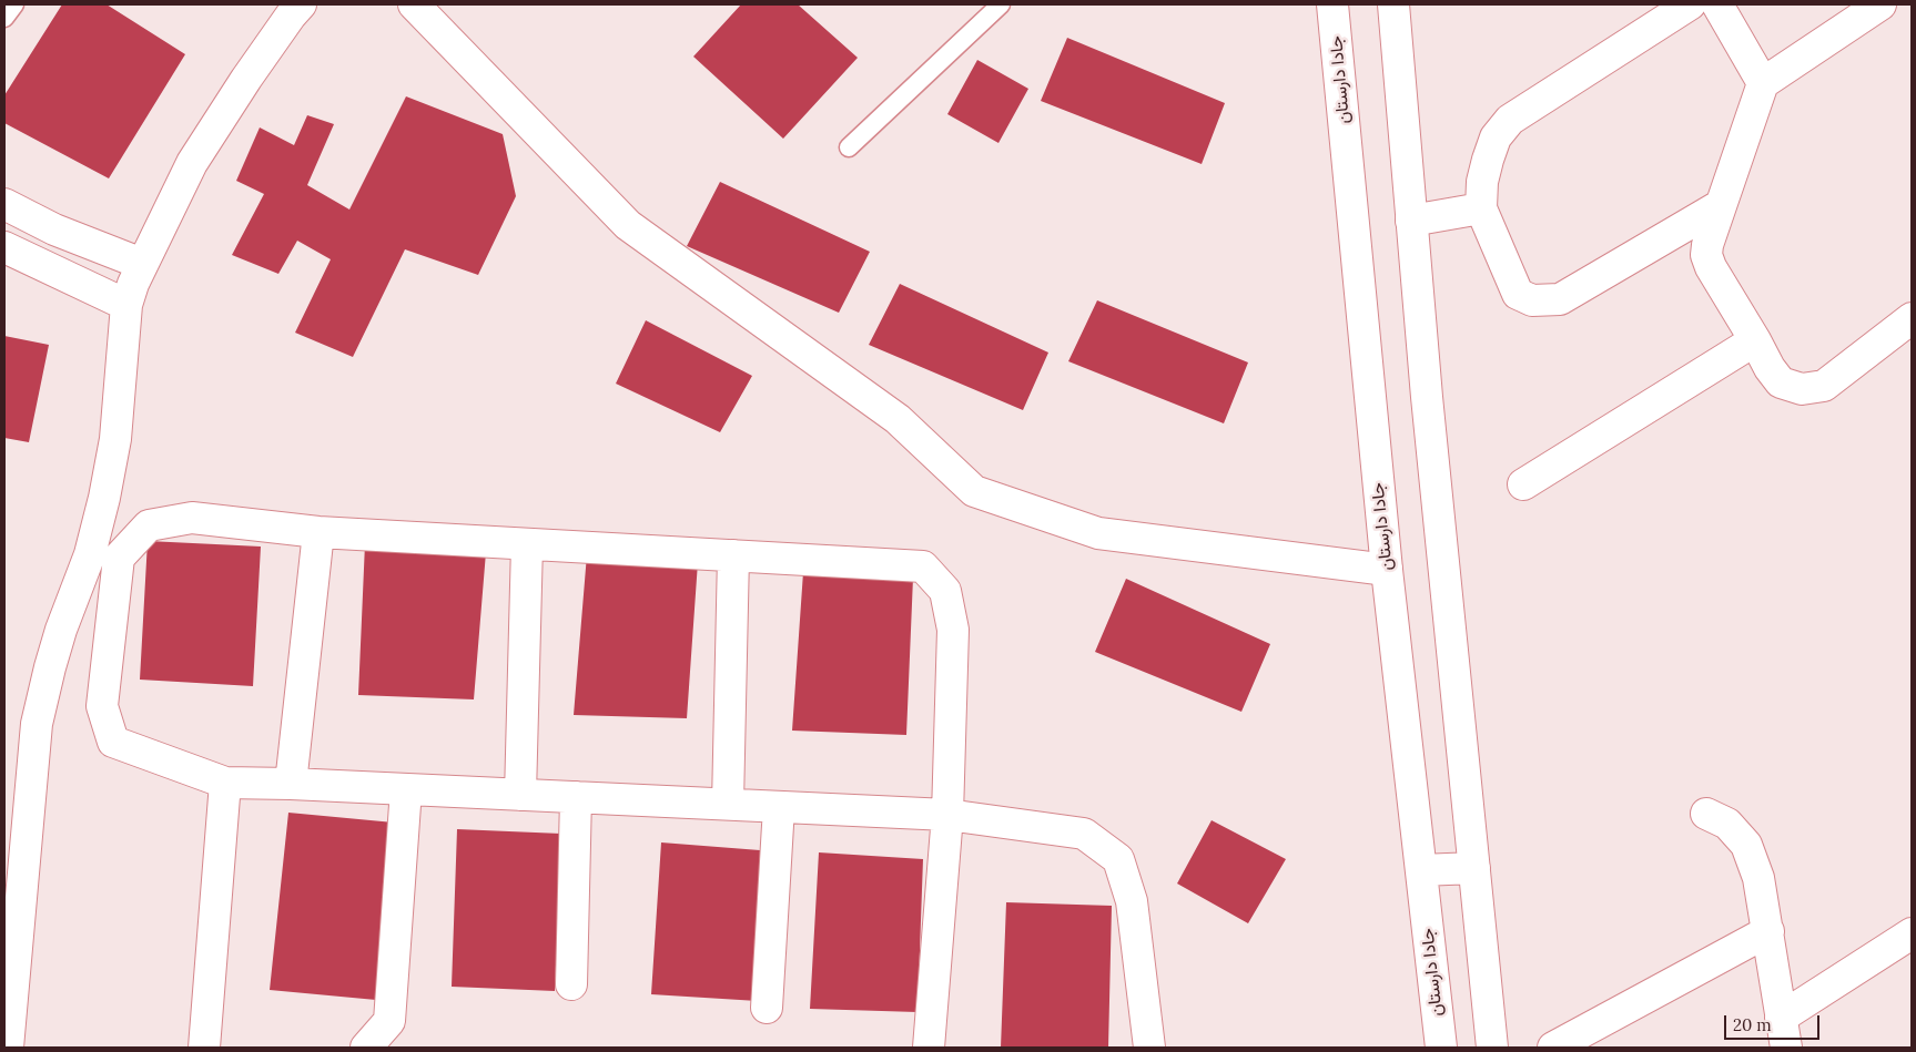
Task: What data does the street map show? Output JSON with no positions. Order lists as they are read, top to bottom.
{
  "streets": {
    "street": ["جادا دارستان"]
  },
  "scale_bar": "20 m"
}
